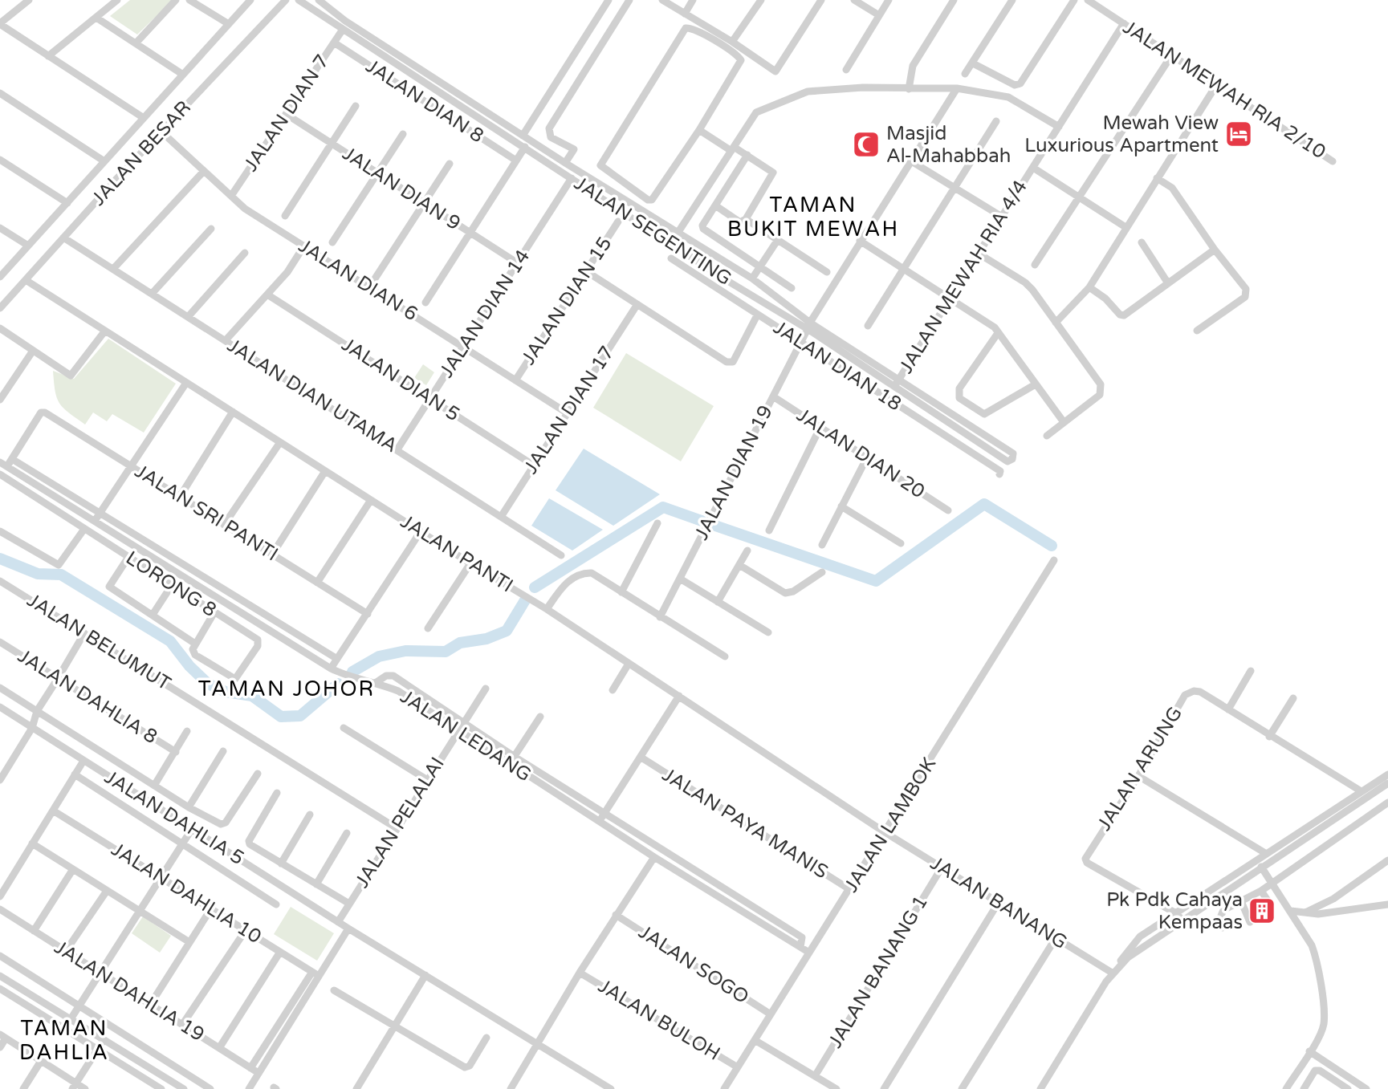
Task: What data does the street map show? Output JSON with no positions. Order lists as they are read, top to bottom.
{
  "streets": {
    "street": [
      "JALAN MEWAH RIA 2/10",
      "JALAN DIAN 8",
      "JALAN DIAN 7",
      "JALAN BESAR",
      "JALAN DIAN 9",
      "JALAN SEGENTING",
      "JALAN MEWAH RIA 4/4",
      "JALAN DIAN 6",
      "JALAN DIAN 15",
      "JALAN DIAN 14",
      "JALAN DIAN 18",
      "JALAN DIAN 5",
      "JALAN DIAN UTAMA",
      "JALAN DIAN 17",
      "JALAN DIAN 20",
      "JALAN DIAN 19",
      "JALAN SRI PANTI",
      "JALAN PANTI",
      "LORONG 8",
      "JALAN BELUMUT",
      "JALAN DAHLIA 8",
      "JALAN LEDANG",
      "JALAN ARUNG",
      "JALAN DAHLIA 5",
      "JALAN PELALAI",
      "JALAN PAYA MANIS",
      "JALAN LAMBOK",
      "JALAN DAHLIA 10",
      "JALAN BANANG",
      "JALAN SOGO",
      "JALAN BANANG 1",
      "JALAN DAHLIA 19",
      "JALAN BULOH"
    ]
  },
  "crossings": [
    ["JALAN MEWAH RIA 2/10", "JALAN MEWAH RIA 4/4"],
    ["JALAN DIAN 8", "JALAN DIAN 7"],
    ["JALAN DIAN 7", "JALAN DIAN 9"],
    ["JALAN DIAN 7", "JALAN SEGENTING"],
    ["JALAN DIAN 7", "JALAN DIAN 6"],
    ["JALAN BESAR", "JALAN DIAN 6"],
    ["JALAN BESAR", "JALAN DIAN UTAMA"],
    ["JALAN BESAR", "JALAN PANTI"],
    ["JALAN DIAN 9", "JALAN DIAN 14"],
    ["JALAN SEGENTING", "JALAN MEWAH RIA 4/4"],
    ["JALAN SEGENTING", "JALAN DIAN 14"],
    ["JALAN SEGENTING", "JALAN DIAN 19"],
    ["JALAN DIAN 6", "JALAN DIAN 15"],
    ["JALAN DIAN 6", "JALAN DIAN 14"],
    ["JALAN DIAN 6", "JALAN DIAN 17"],
    ["JALAN DIAN 14", "JALAN DIAN 5"],
    ["JALAN DIAN 14", "JALAN DIAN UTAMA"],
    ["JALAN DIAN 18", "JALAN DIAN 19"],
    ["JALAN DIAN 5", "JALAN DIAN 17"],
    ["JALAN DIAN UTAMA", "JALAN DIAN 17"],
    ["JALAN DIAN 20", "JALAN DIAN 19"],
    ["JALAN PANTI", "JALAN LAMBOK"],
    ["JALAN PANTI", "JALAN BANANG"],
    ["JALAN BELUMUT", "JALAN PELALAI"],
    ["JALAN LEDANG", "JALAN PELALAI"],
    ["JALAN LEDANG", "JALAN LAMBOK"],
    ["JALAN LEDANG", "JALAN BULOH"],
    ["JALAN DAHLIA 5", "JALAN PELALAI"],
    ["JALAN DAHLIA 5", "JALAN BULOH"],
    ["JALAN PAYA MANIS", "JALAN LAMBOK"],
    ["JALAN LAMBOK", "JALAN BANANG"],
    ["JALAN LAMBOK", "JALAN SOGO"],
    ["JALAN LAMBOK", "JALAN BULOH"],
    ["JALAN BANANG", "JALAN BANANG 1"],
    ["JALAN SOGO", "JALAN BULOH"]
  ],
  "districts": ["TAMAN BUKIT MEWAH", "TAMAN JOHOR", "TAMAN DAHLIA"],
  "places": {
    "hotel": ["Mewah View Luxurious Apartment"],
    "mosque": ["Masjid Al-Mahabbah"],
    "building": ["Pk Pdk Cahaya Kempaas"]
  }
}
